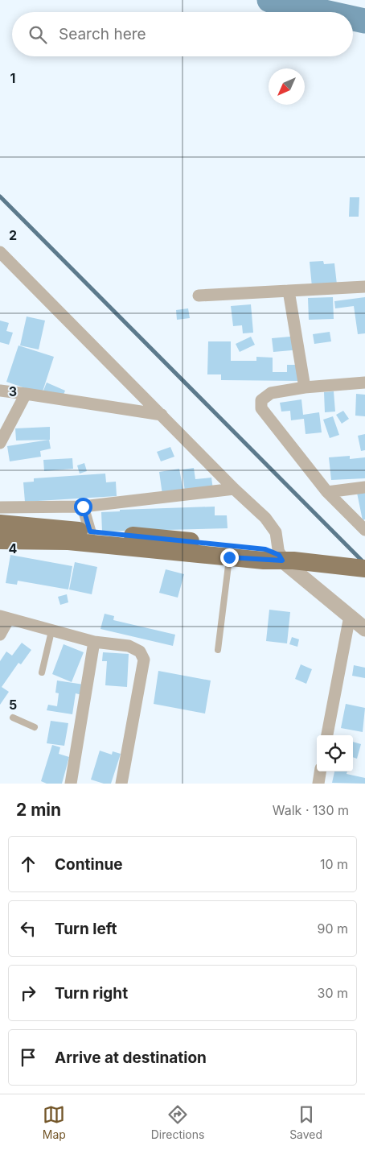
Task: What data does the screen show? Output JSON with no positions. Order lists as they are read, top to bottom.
{
  "north": "bottom left",
  "page": {
    "search": "Search here",
    "heading": ["2 min", "Walk · 130 m"],
    "list": [
      ["Continue", "10 m"],
      ["Turn left", "90 m"],
      ["Turn right", "30 m"],
      "Arrive at destination"
    ],
    "nav": ["Map", "Directions", "Saved"]
  },
  "grid": {
    "rows": [
      "1",
      "2",
      "3",
      "4",
      "5"
    ]
  }
}
